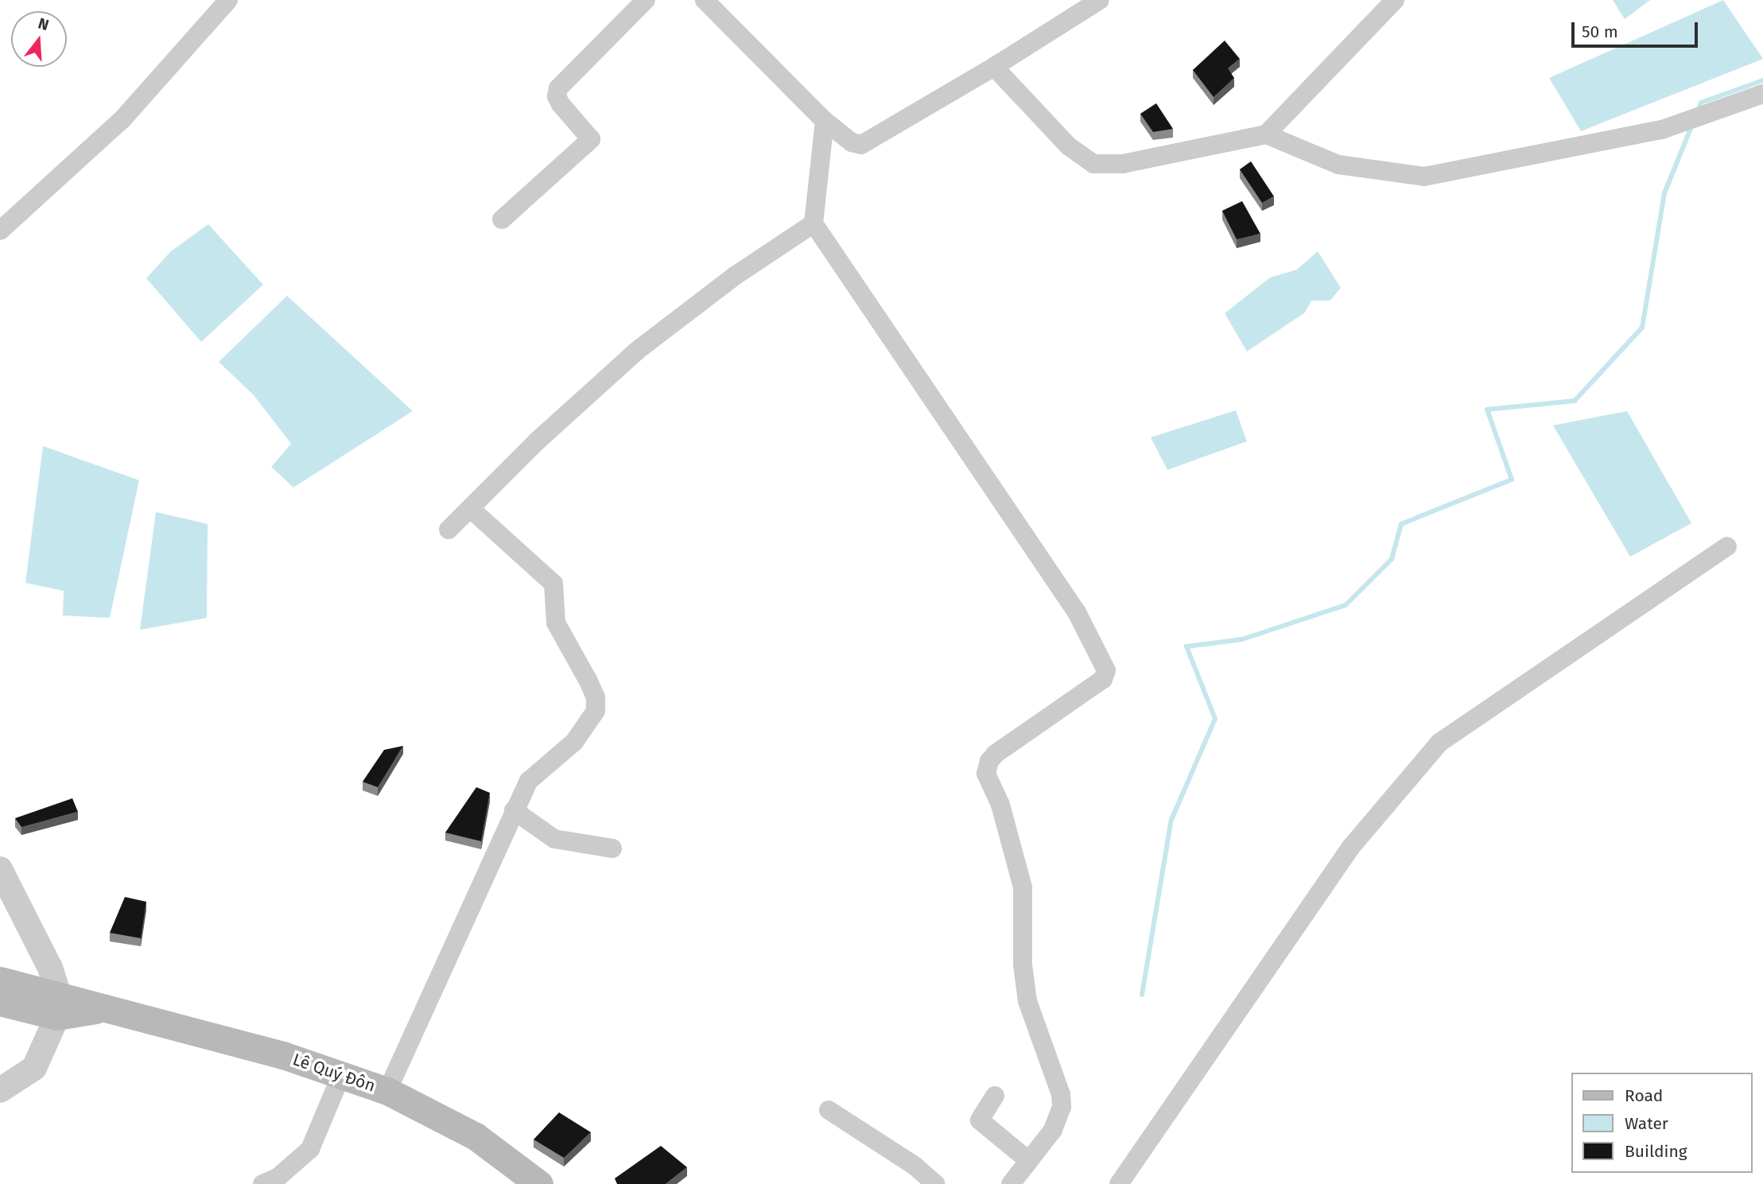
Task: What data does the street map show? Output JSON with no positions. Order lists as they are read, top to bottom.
{
  "streets": {
    "main road": ["Lê Quý Đôn"]
  },
  "legend": ["Road", "Water", "Building"],
  "scale_bar": "50 m",
  "north": "top"
}
